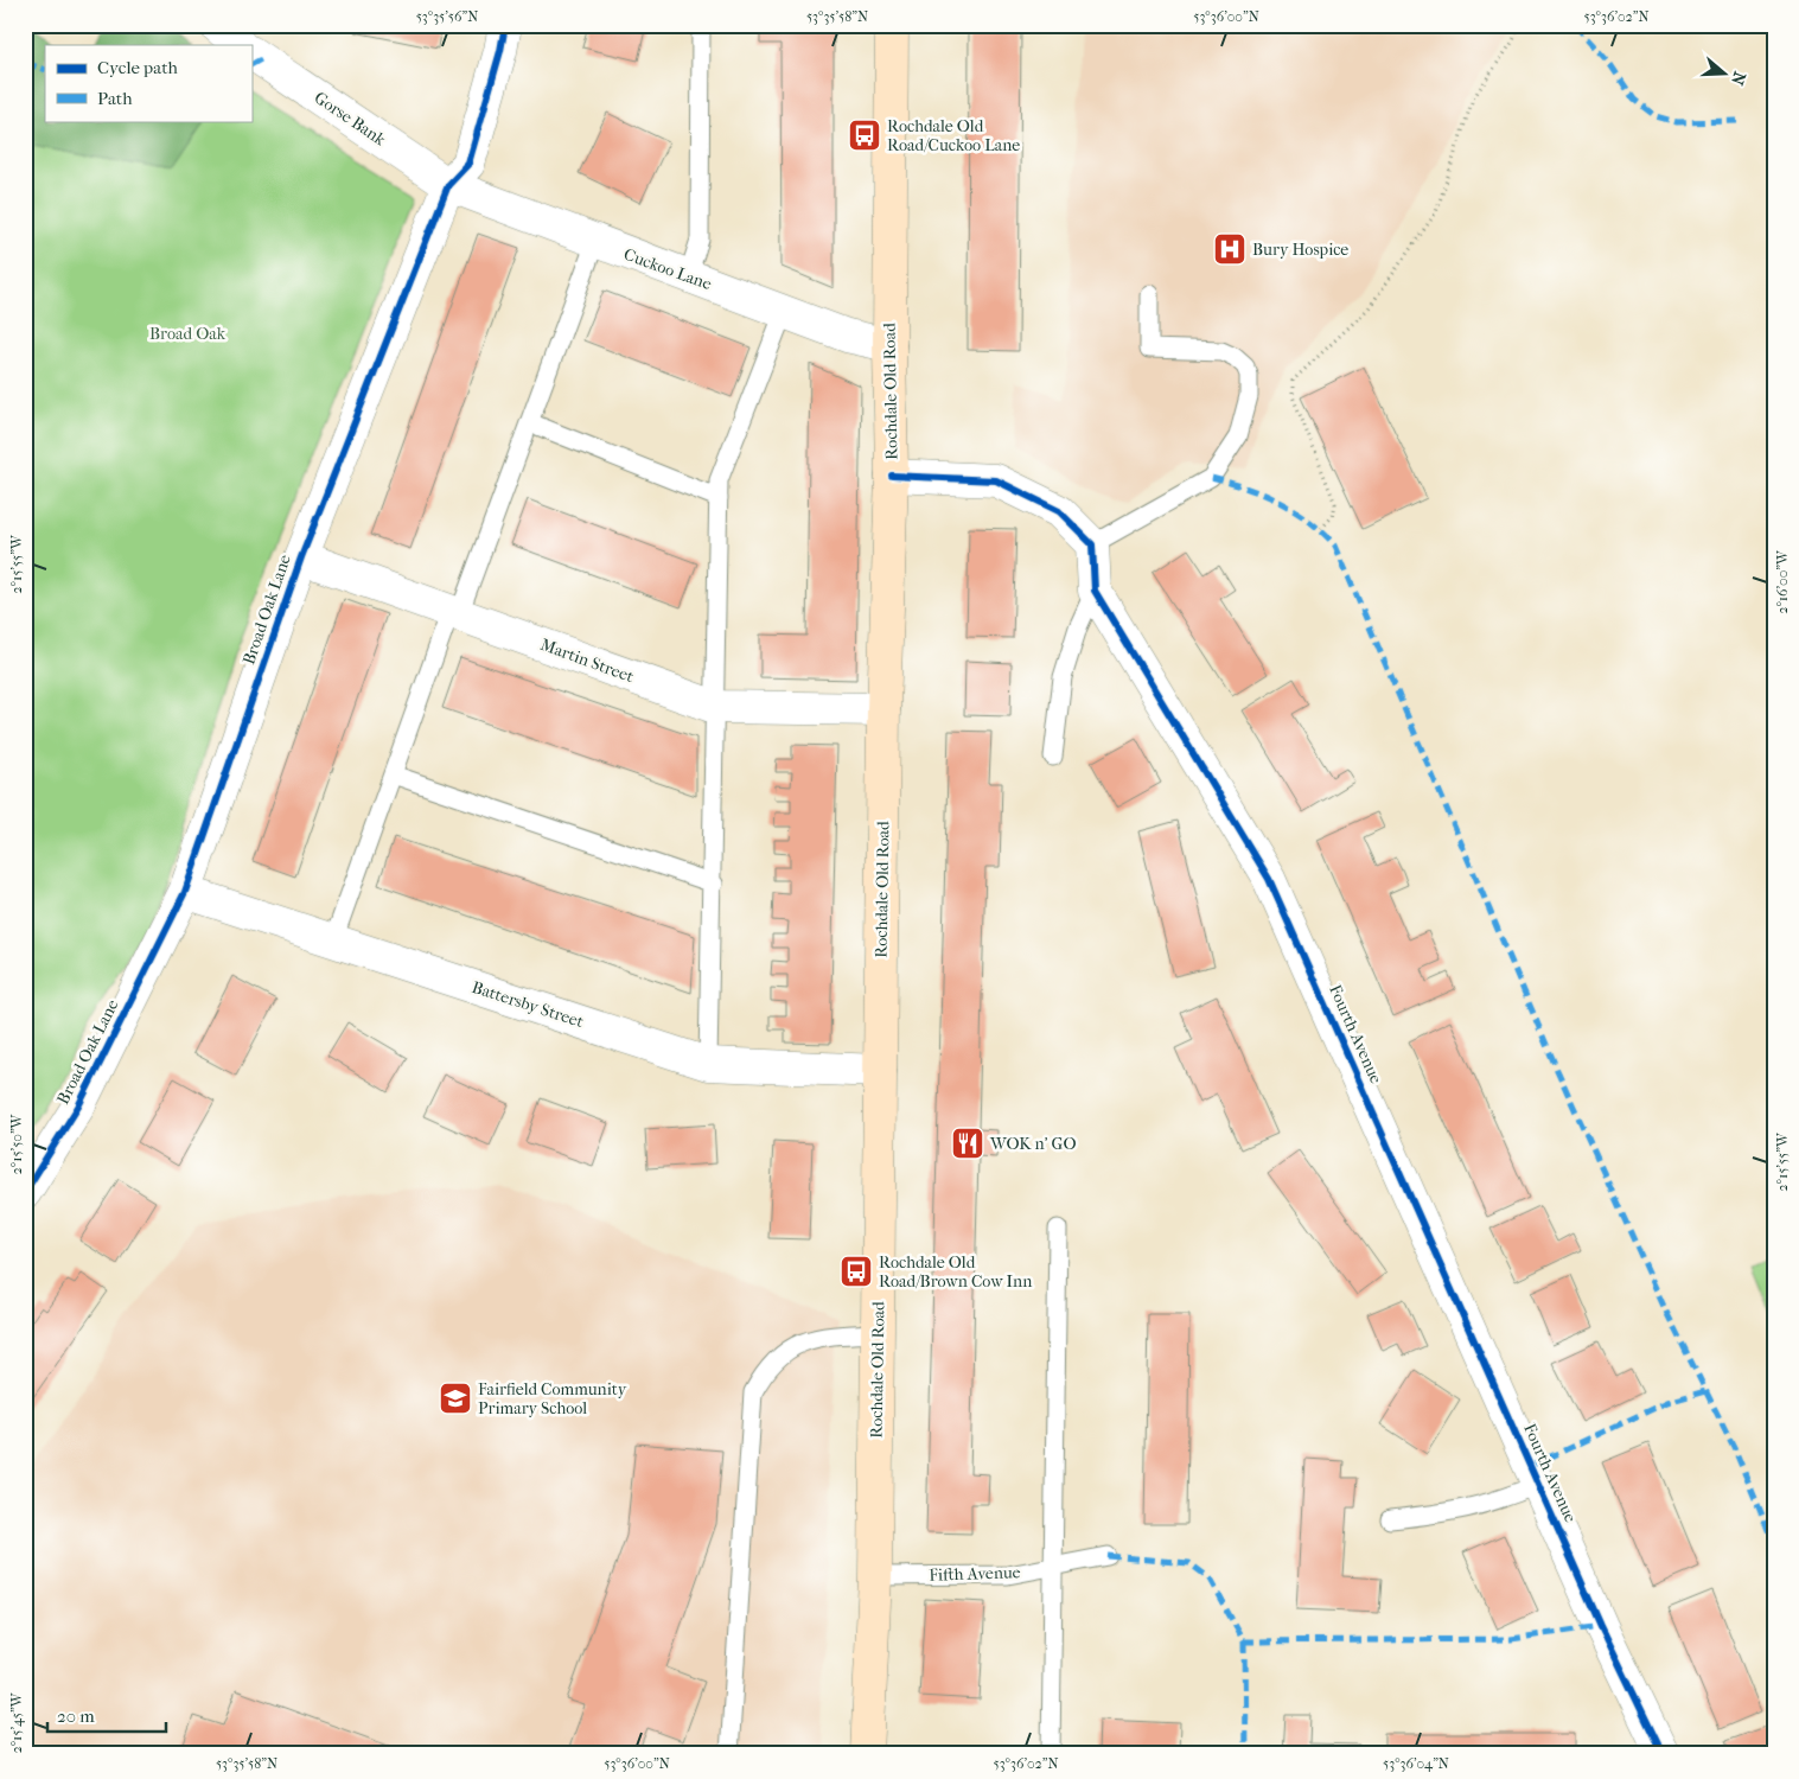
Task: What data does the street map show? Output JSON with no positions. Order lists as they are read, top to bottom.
{
  "streets": {
    "main road": ["Rochdale Old Road"],
    "street": [
      "Gorse Bank",
      "Cuckoo Lane",
      "Broad Oak Lane",
      "Martin Street",
      "Battersby Street",
      "Fourth Avenue"
    ],
    "lane": ["Fifth Avenue"]
  },
  "crossings": [
    ["Gorse Bank", "Cuckoo Lane"],
    ["Gorse Bank", "Broad Oak Lane"],
    ["Cuckoo Lane", "Rochdale Old Road"],
    ["Cuckoo Lane", "Broad Oak Lane"],
    ["Rochdale Old Road", "Martin Street"],
    ["Rochdale Old Road", "Battersby Street"],
    ["Rochdale Old Road", "Fifth Avenue"],
    ["Broad Oak Lane", "Martin Street"],
    ["Broad Oak Lane", "Battersby Street"]
  ],
  "parks": ["Broad Oak"],
  "places": {
    "bus stop": ["Rochdale Old Road/Cuckoo Lane", "Rochdale Old Road/Brown Cow Inn"],
    "hospital": ["Bury Hospice"],
    "restaurant": ["WOK n' GO"],
    "school or university": ["Fairfield Community Primary School"]
  },
  "legend": ["Cycle path", "Path"],
  "scale_bar": "20 m",
  "north": "right",
  "coordinates": [
    "53°35'56\"N",
    "53°35'58\"N",
    "53°36'00\"N",
    "53°36'02\"N",
    "2°15'55\"W",
    "2°16'00\"W",
    "2°15'50\"W",
    "2°15'45\"W",
    "53°36'04\"N"
  ]
}
